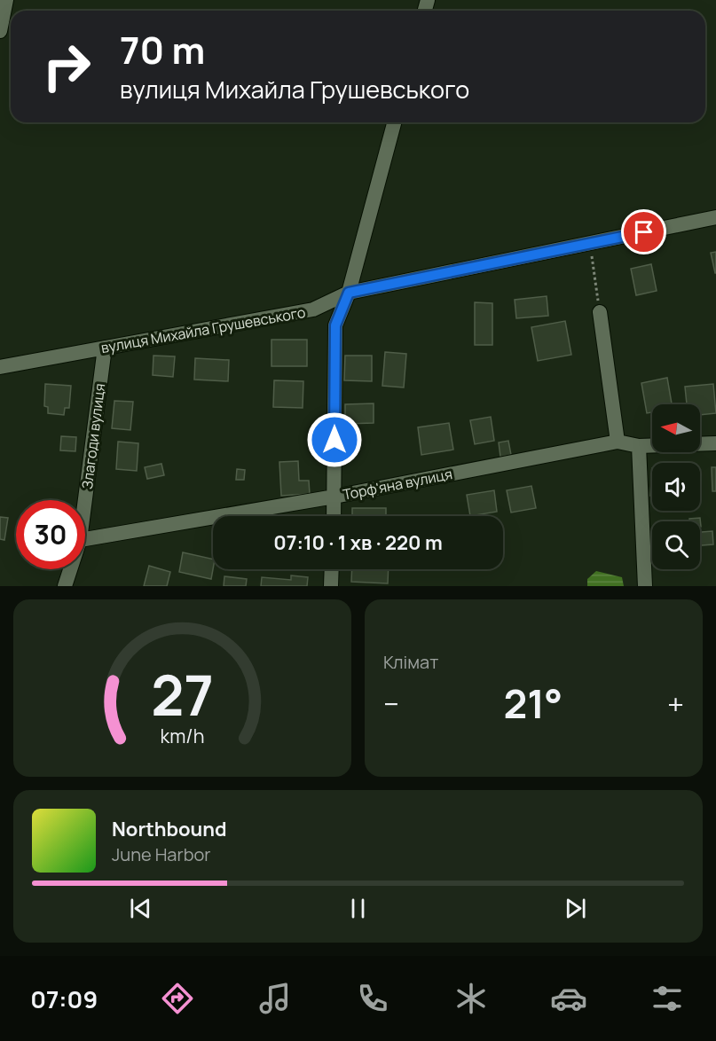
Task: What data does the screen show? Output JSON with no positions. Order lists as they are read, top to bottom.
{
  "streets": {
    "street": ["вулиця Михайла Грушевського", "Злагоди вулиця", "Торф'яна вулиця"]
  },
  "crossings": [
    ["вулиця Михайла Грушевського", "Злагоди вулиця"]
  ],
  "north": "left",
  "page": {
    "turn": ["70 m", "вулиця Михайла Грушевського"],
    "limit": "30",
    "trip": "07:10 · 1 хв · 220 m",
    "tile": "Клімат",
    "heat": ["−", "21°", "+"],
    "song": ["Northbound", "June Harbor"],
    "tabs": "07:09",
    "gauge": ["27", "km/h"]
  }
}
